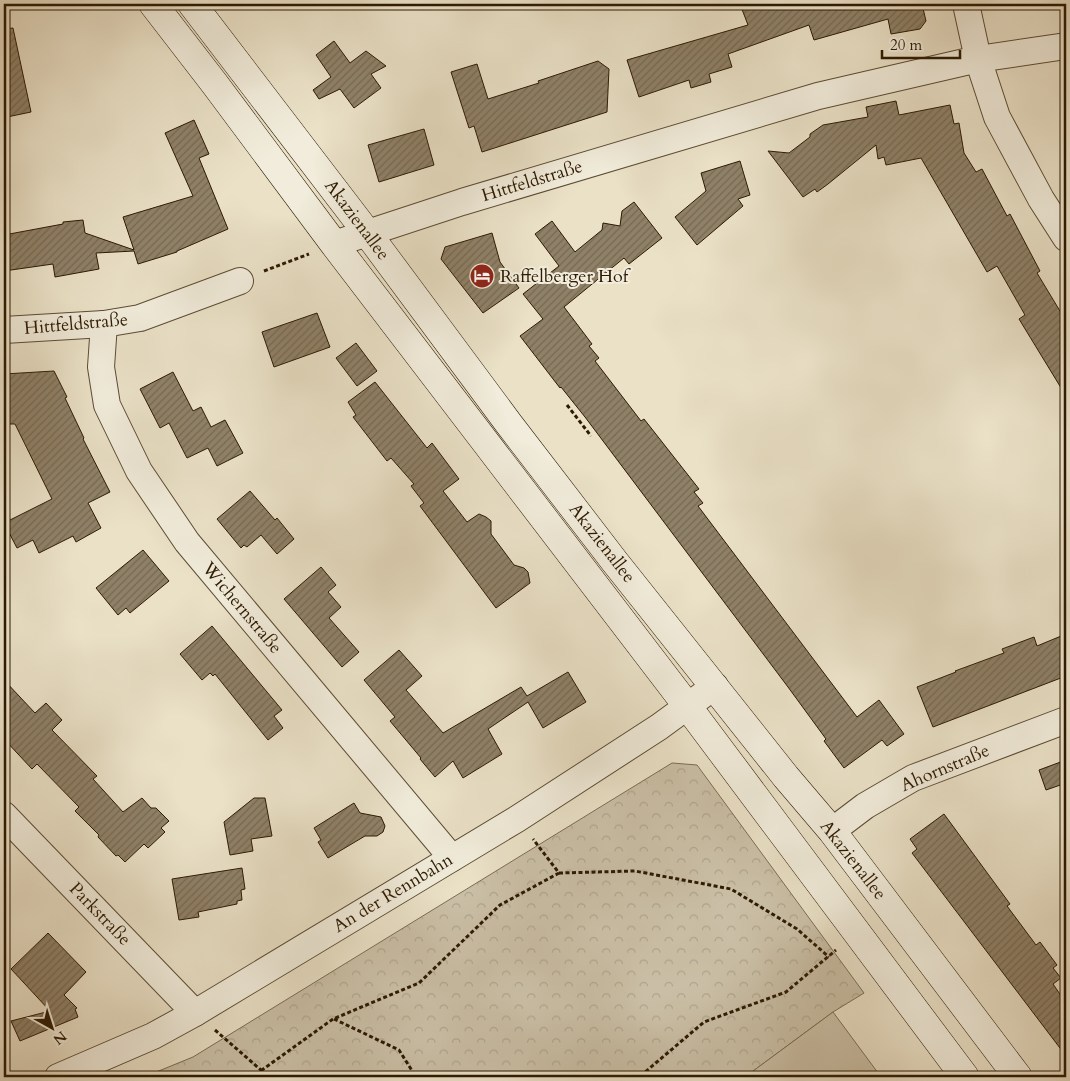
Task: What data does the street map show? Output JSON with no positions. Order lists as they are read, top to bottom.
{
  "streets": {
    "main road": ["Akazienallee"],
    "street": [
      "Hittfeldstraße",
      "Wichernstraße",
      "Ahornstraße",
      "An der Rennbahn",
      "Parkstraße"
    ]
  },
  "crossings": [
    ["Hittfeldstraße", "Akazienallee"],
    ["Hittfeldstraße", "Wichernstraße"],
    ["Akazienallee", "Ahornstraße"],
    ["Akazienallee", "An der Rennbahn"],
    ["Wichernstraße", "An der Rennbahn"],
    ["An der Rennbahn", "Parkstraße"]
  ],
  "places": {
    "hotel": ["Raffelberger Hof"]
  },
  "scale_bar": "20 m",
  "north": "bottom right"
}
